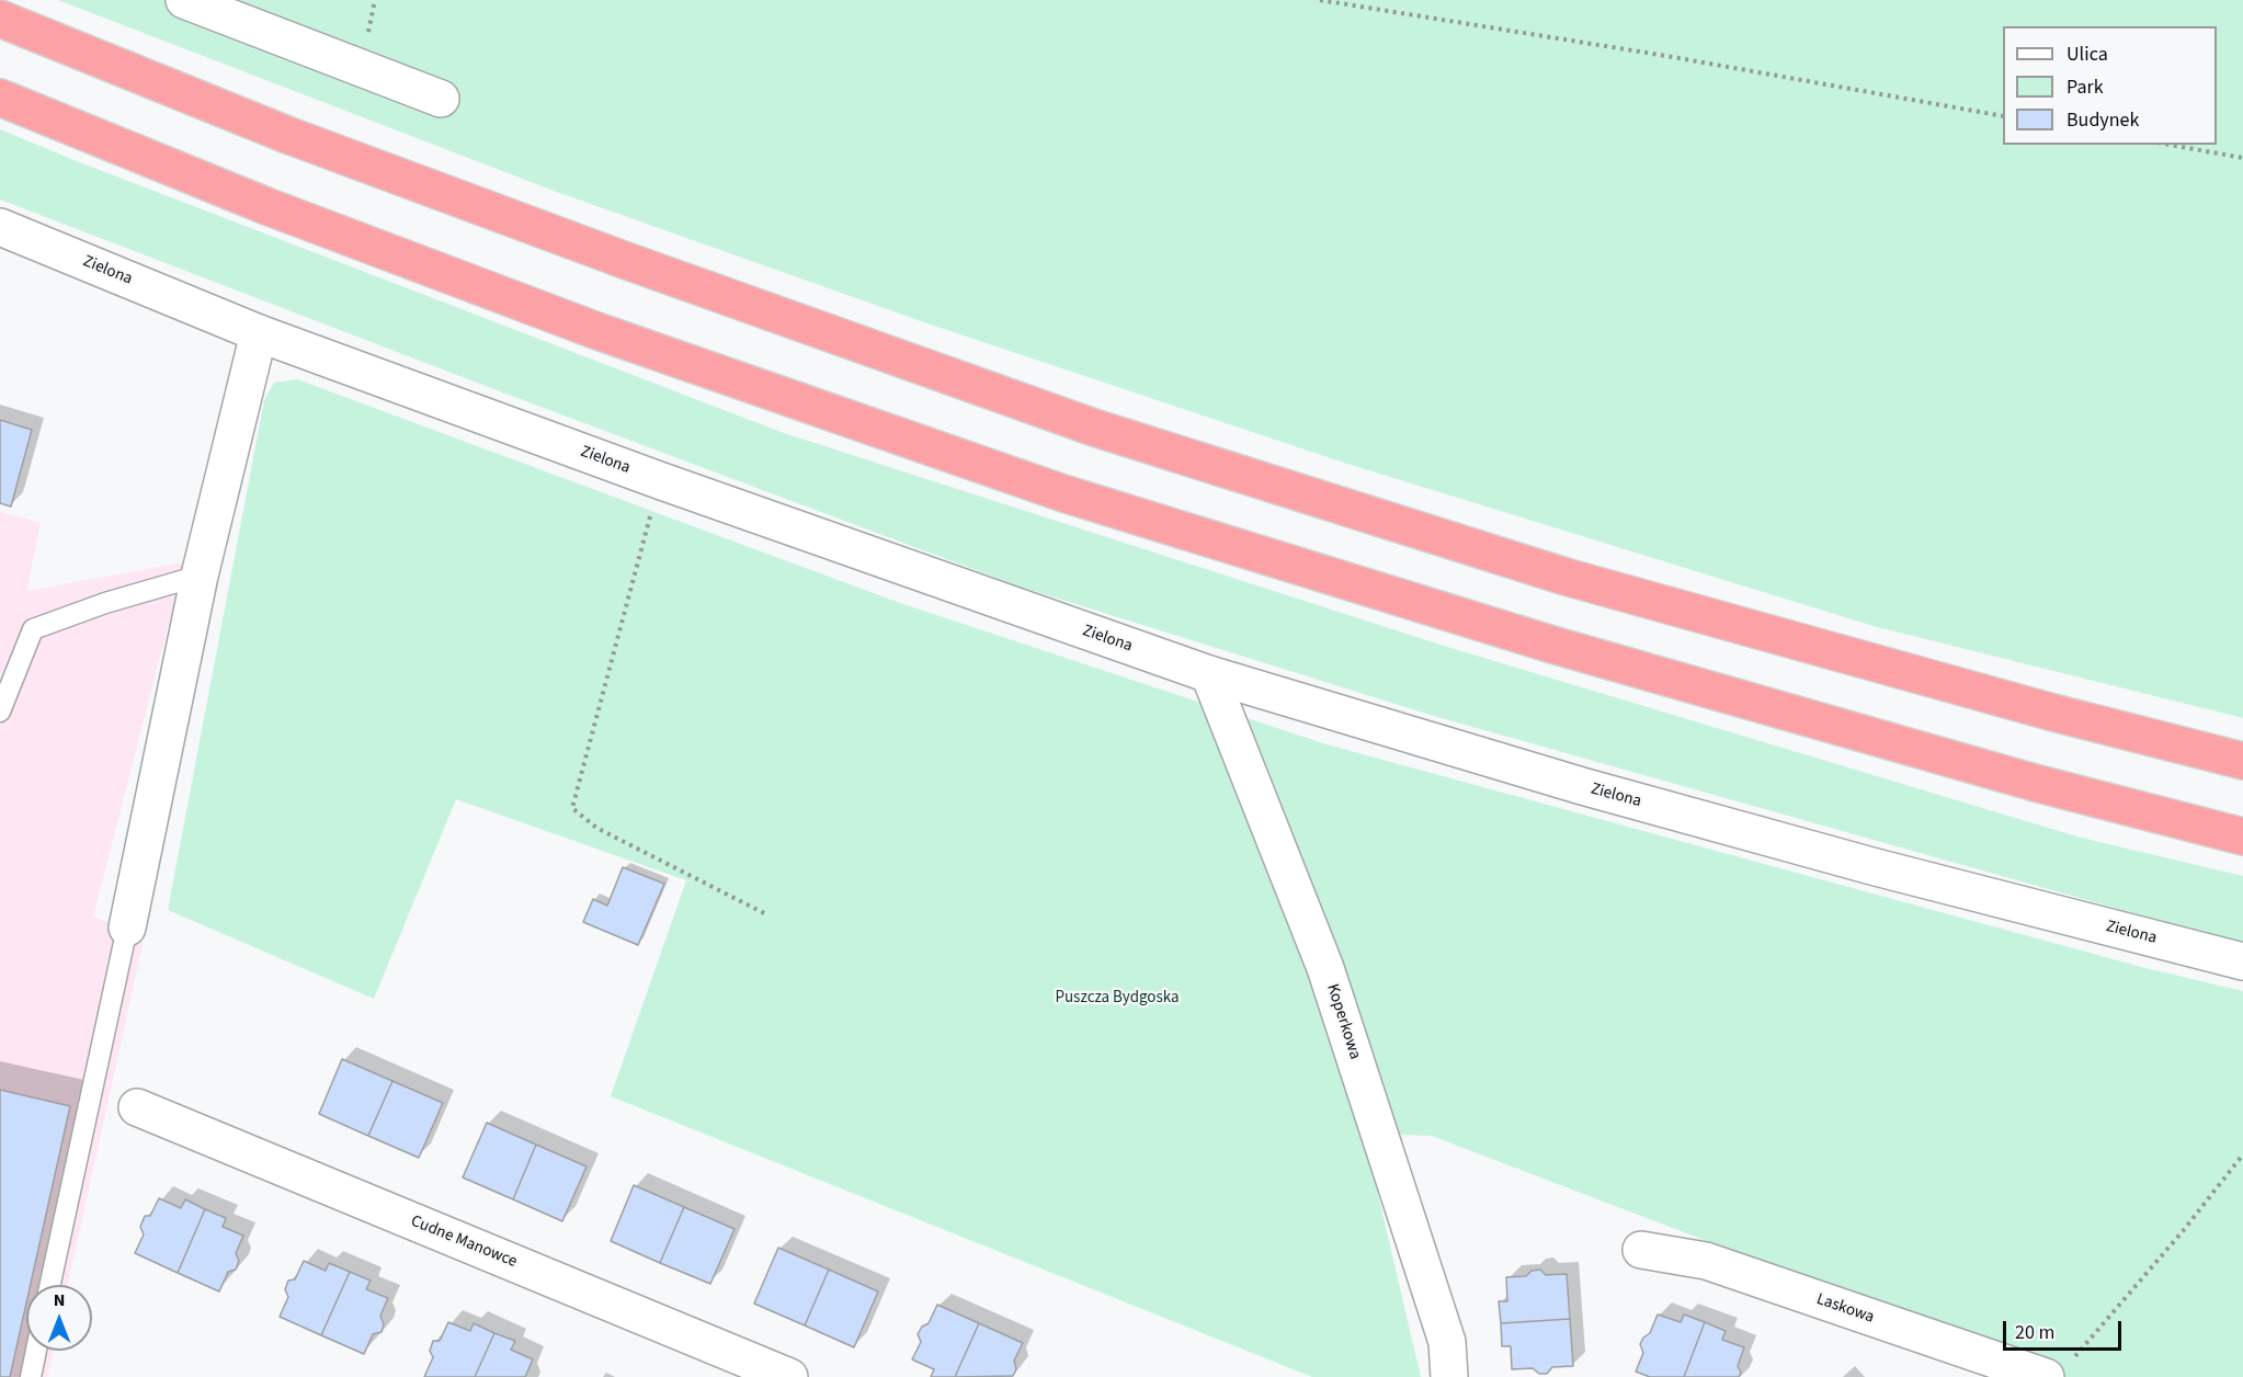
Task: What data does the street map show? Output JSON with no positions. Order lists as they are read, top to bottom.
{
  "streets": {
    "street": [
      "Zielona",
      "Koperkowa",
      "Cudne Manowce",
      "Laskowa"
    ]
  },
  "crossings": [
    ["Zielona", "Koperkowa"]
  ],
  "parks": ["Puszcza Bydgoska"],
  "legend": ["Ulica", "Park", "Budynek"],
  "scale_bar": "20 m",
  "north": "top"
}
